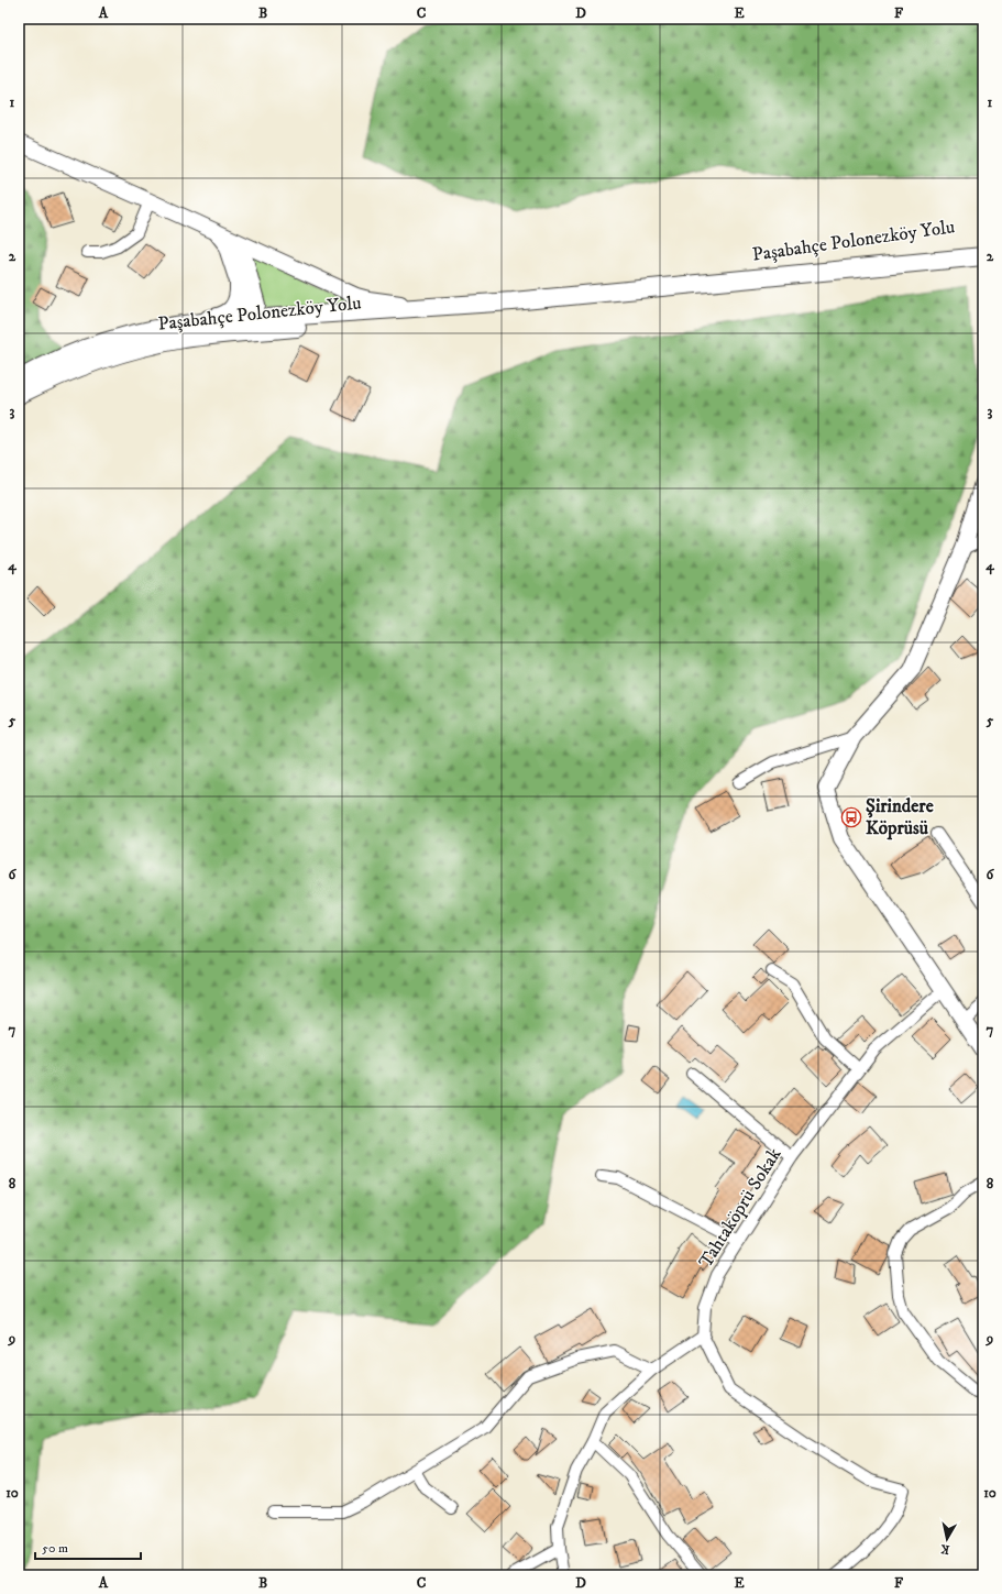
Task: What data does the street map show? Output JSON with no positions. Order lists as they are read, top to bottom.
{
  "streets": {
    "main road": ["Paşabahçe Polonezköy Yolu"],
    "street": ["Tahtaköprü Sokak"]
  },
  "places": {
    "bus stop": ["Şirindere Köprüsü"]
  },
  "scale_bar": "50 m",
  "north": "bottom",
  "grid": {
    "columns": [
      "A",
      "B",
      "C",
      "D",
      "E",
      "F"
    ],
    "rows": [
      "1",
      "2",
      "3",
      "4",
      "5",
      "6",
      "7",
      "8",
      "9",
      "10"
    ]
  }
}
